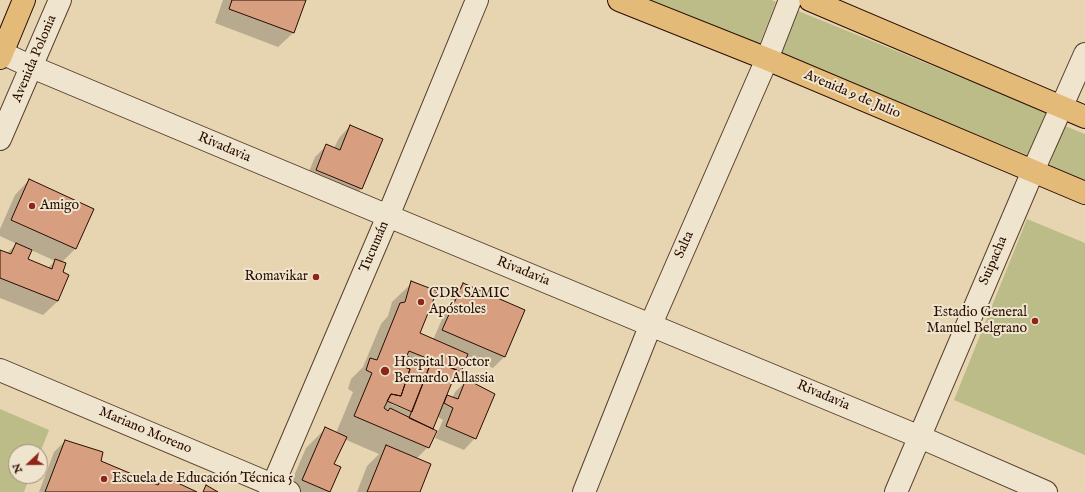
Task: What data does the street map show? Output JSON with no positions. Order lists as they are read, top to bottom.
{
  "streets": {
    "main road": ["Avenida 9 de Julio"],
    "street": [
      "Avenida Polonia",
      "Rivadavia",
      "Salta",
      "Tucumán",
      "Suipacha",
      "Mariano Moreno"
    ]
  },
  "crossings": [
    ["Avenida Polonia", "Rivadavia"],
    ["Avenida 9 de Julio", "Salta"],
    ["Avenida 9 de Julio", "Suipacha"],
    ["Rivadavia", "Salta"],
    ["Rivadavia", "Tucumán"],
    ["Rivadavia", "Suipacha"],
    ["Tucumán", "Mariano Moreno"]
  ],
  "places": [
    "Amigo",
    "Romavikar",
    "CDR SAMIC Apóstoles",
    "Estadio General Manuel Belgrano",
    "Hospital Doctor Bernardo Allassia",
    "Escuela de Educación Técnica 5"
  ],
  "north": "left"
}
